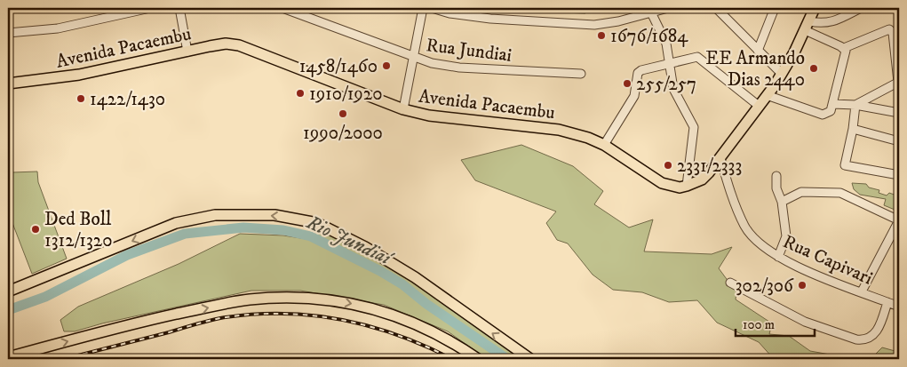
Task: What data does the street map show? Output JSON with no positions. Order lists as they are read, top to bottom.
{
  "streets": {
    "main road": ["Avenida Pacaembu"],
    "street": ["Rua Jundiai", "Rua Capivari"]
  },
  "water": ["Rio Jundiaí"],
  "places": [
    "1676/1684",
    "1458/1460",
    "EE Armando Dias 2440",
    "255/257",
    "1910/1920",
    "1422/1430",
    "1990/2000",
    "2331/2333",
    "Ded Boll 1312/1320",
    "302/306"
  ],
  "scale_bar": "100 m"
}
